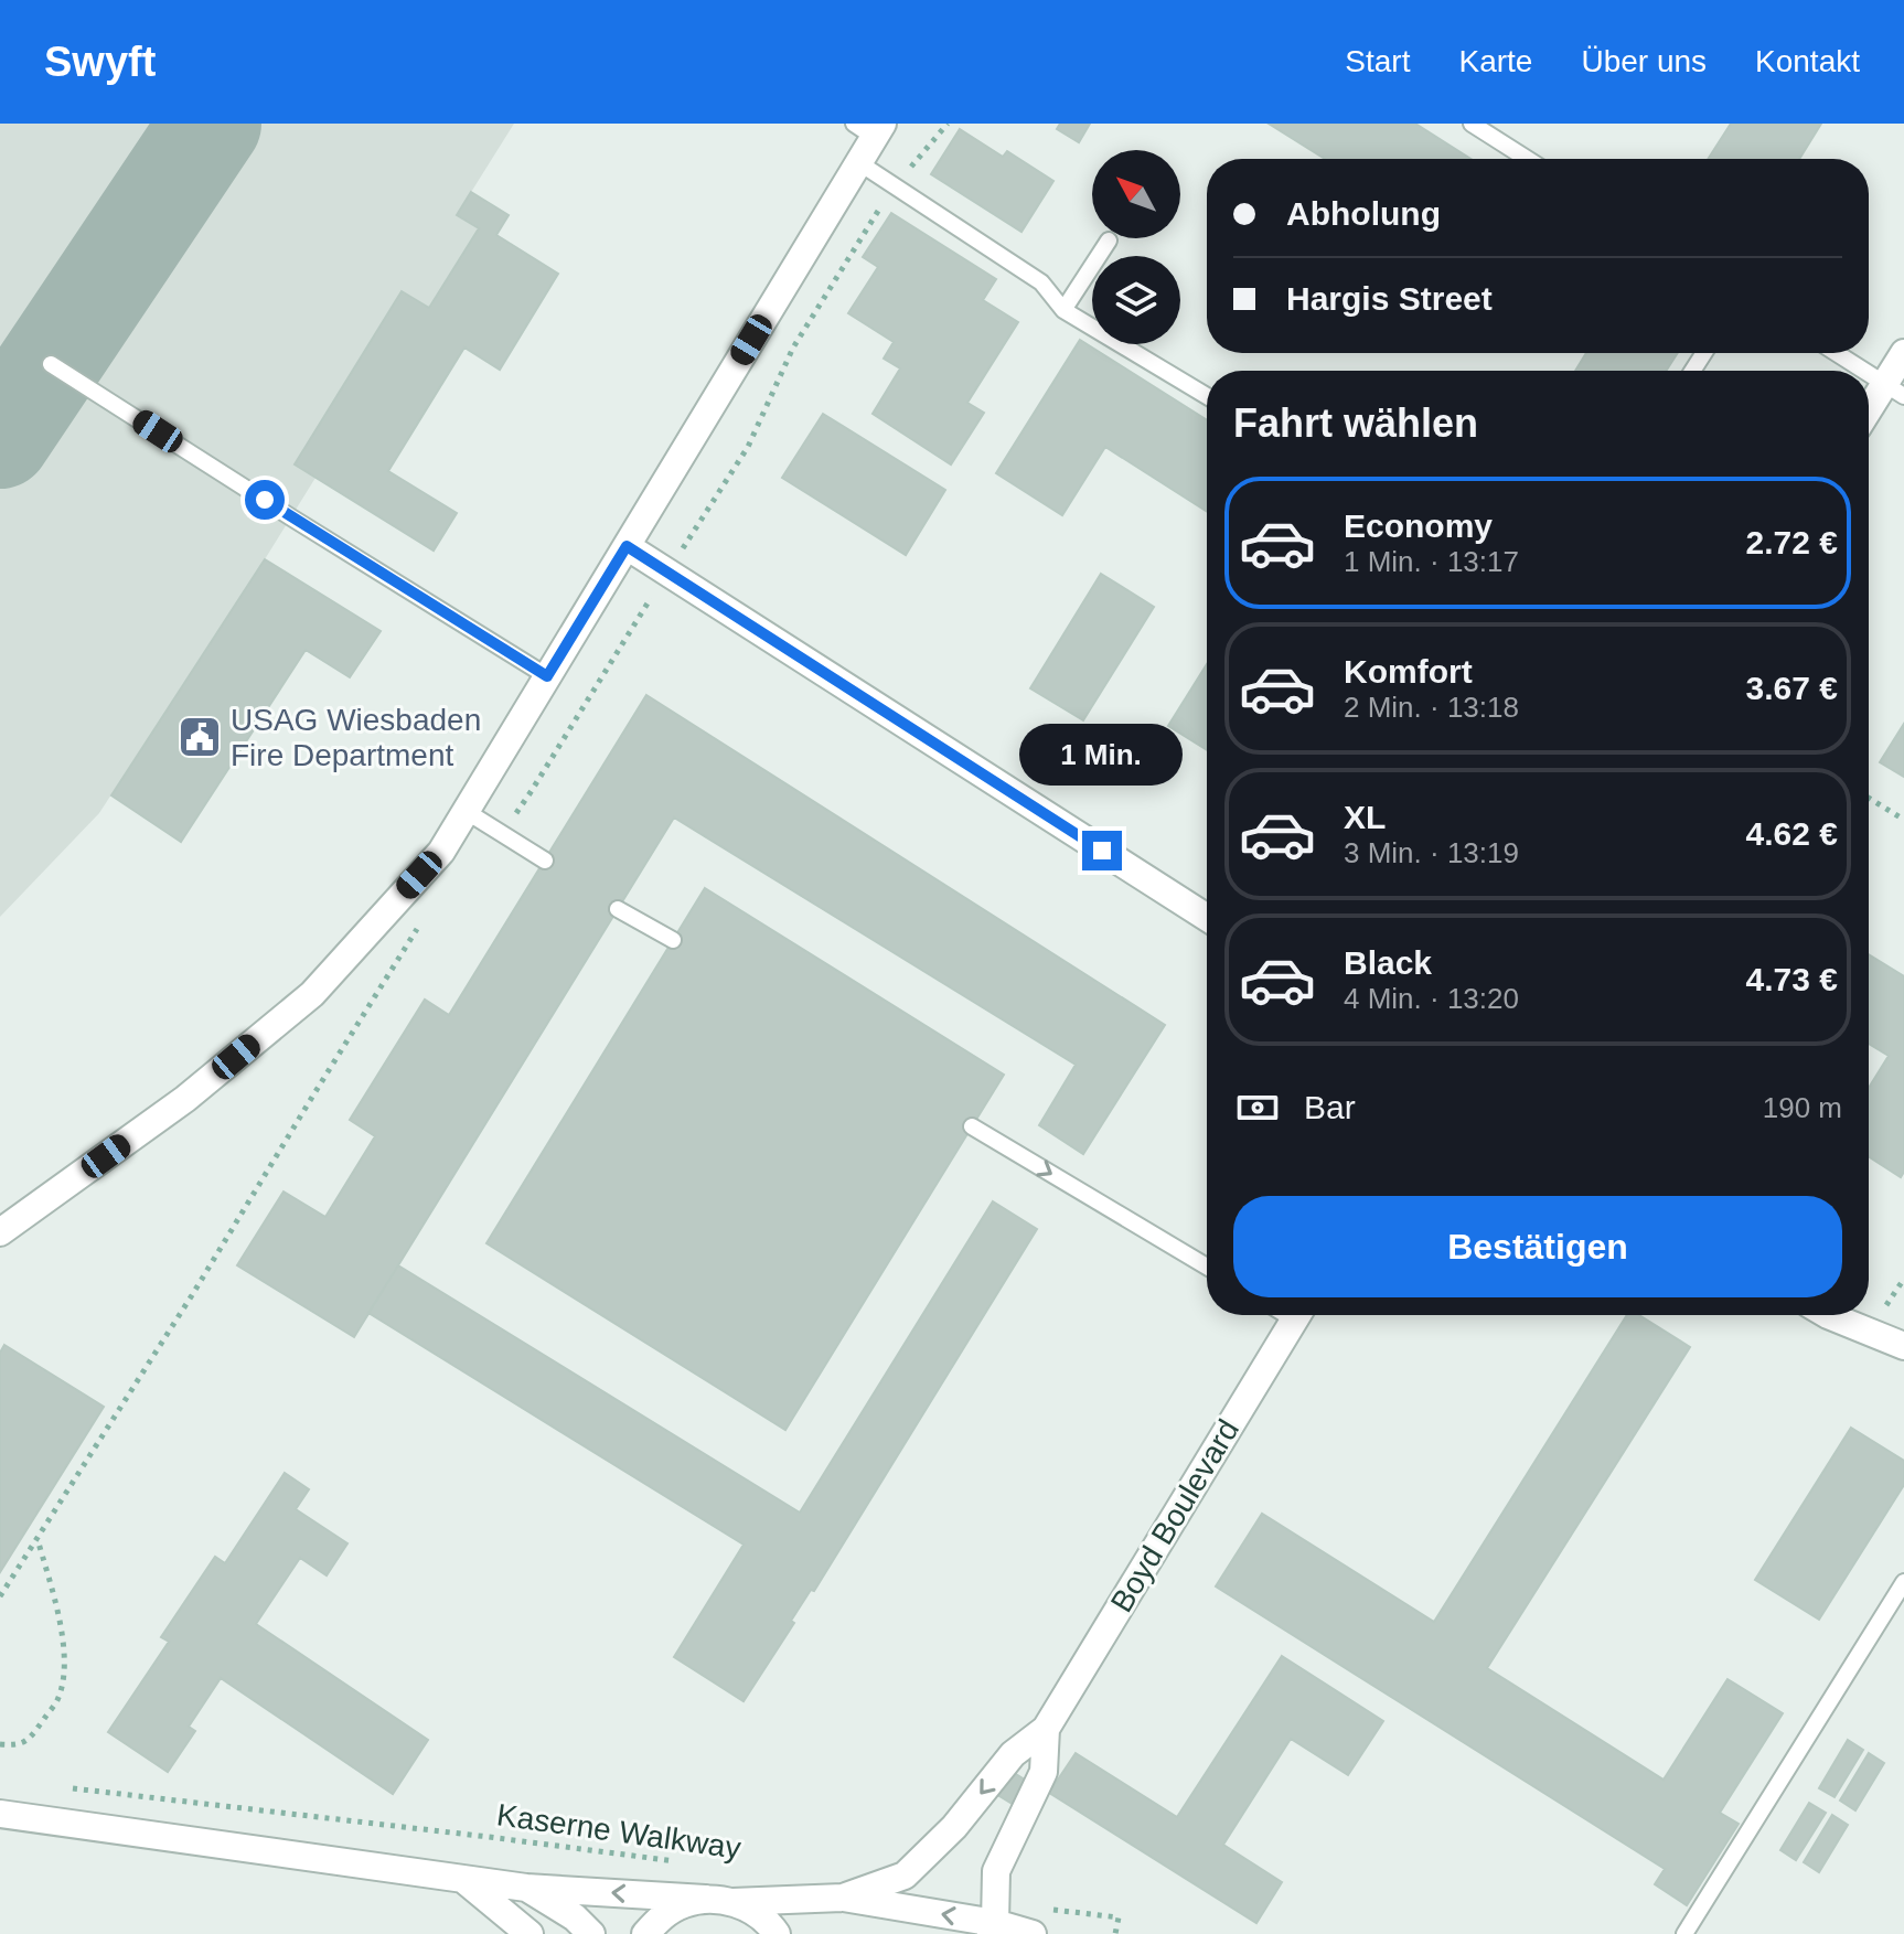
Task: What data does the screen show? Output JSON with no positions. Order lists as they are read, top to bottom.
{
  "streets": {
    "street": ["Boyd Boulevard"],
    "path": ["Kaserne Walkway"]
  },
  "places": {
    "public building": ["USAG Wiesbaden Fire Department"]
  },
  "north": "top left",
  "page": {
    "header": "Swyft",
    "nav": [
      "Start",
      "Karte",
      "Über uns",
      "Kontakt"
    ],
    "banner": ["Abholung", "Hargis Street"],
    "heading": "Fahrt wählen",
    "list": [
      {
        "name": "Economy",
        "note": "1 Min. · 13:17",
        "value": "2.72 €"
      },
      {
        "name": "Komfort",
        "note": "2 Min. · 13:18",
        "value": "3.67 €"
      },
      {
        "name": "XL",
        "note": "3 Min. · 13:19",
        "value": "4.62 €"
      },
      {
        "name": "Black",
        "note": "4 Min. · 13:20",
        "value": "4.73 €"
      }
    ],
    "bubble": "1 Min.",
    "pay": ["Bar", "190 m"],
    "buttons": "Bestätigen"
  }
}
